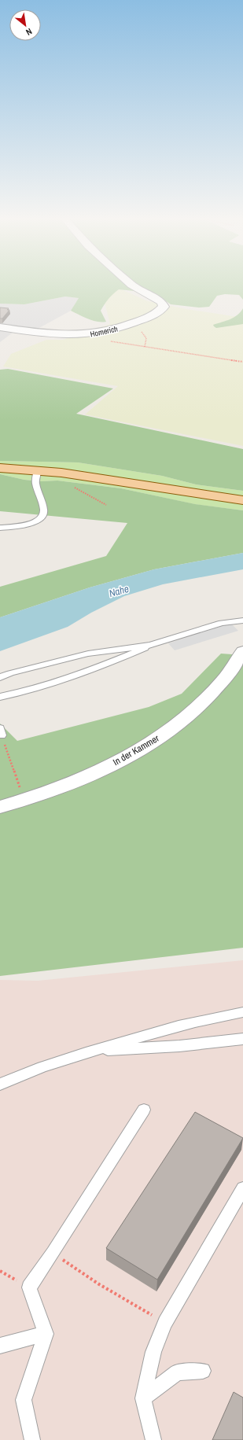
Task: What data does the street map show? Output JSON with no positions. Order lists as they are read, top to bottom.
{
  "streets": {
    "street": ["Homerich", "In der Kammer"]
  },
  "water": ["Nahe"],
  "north": "bottom right"
}
